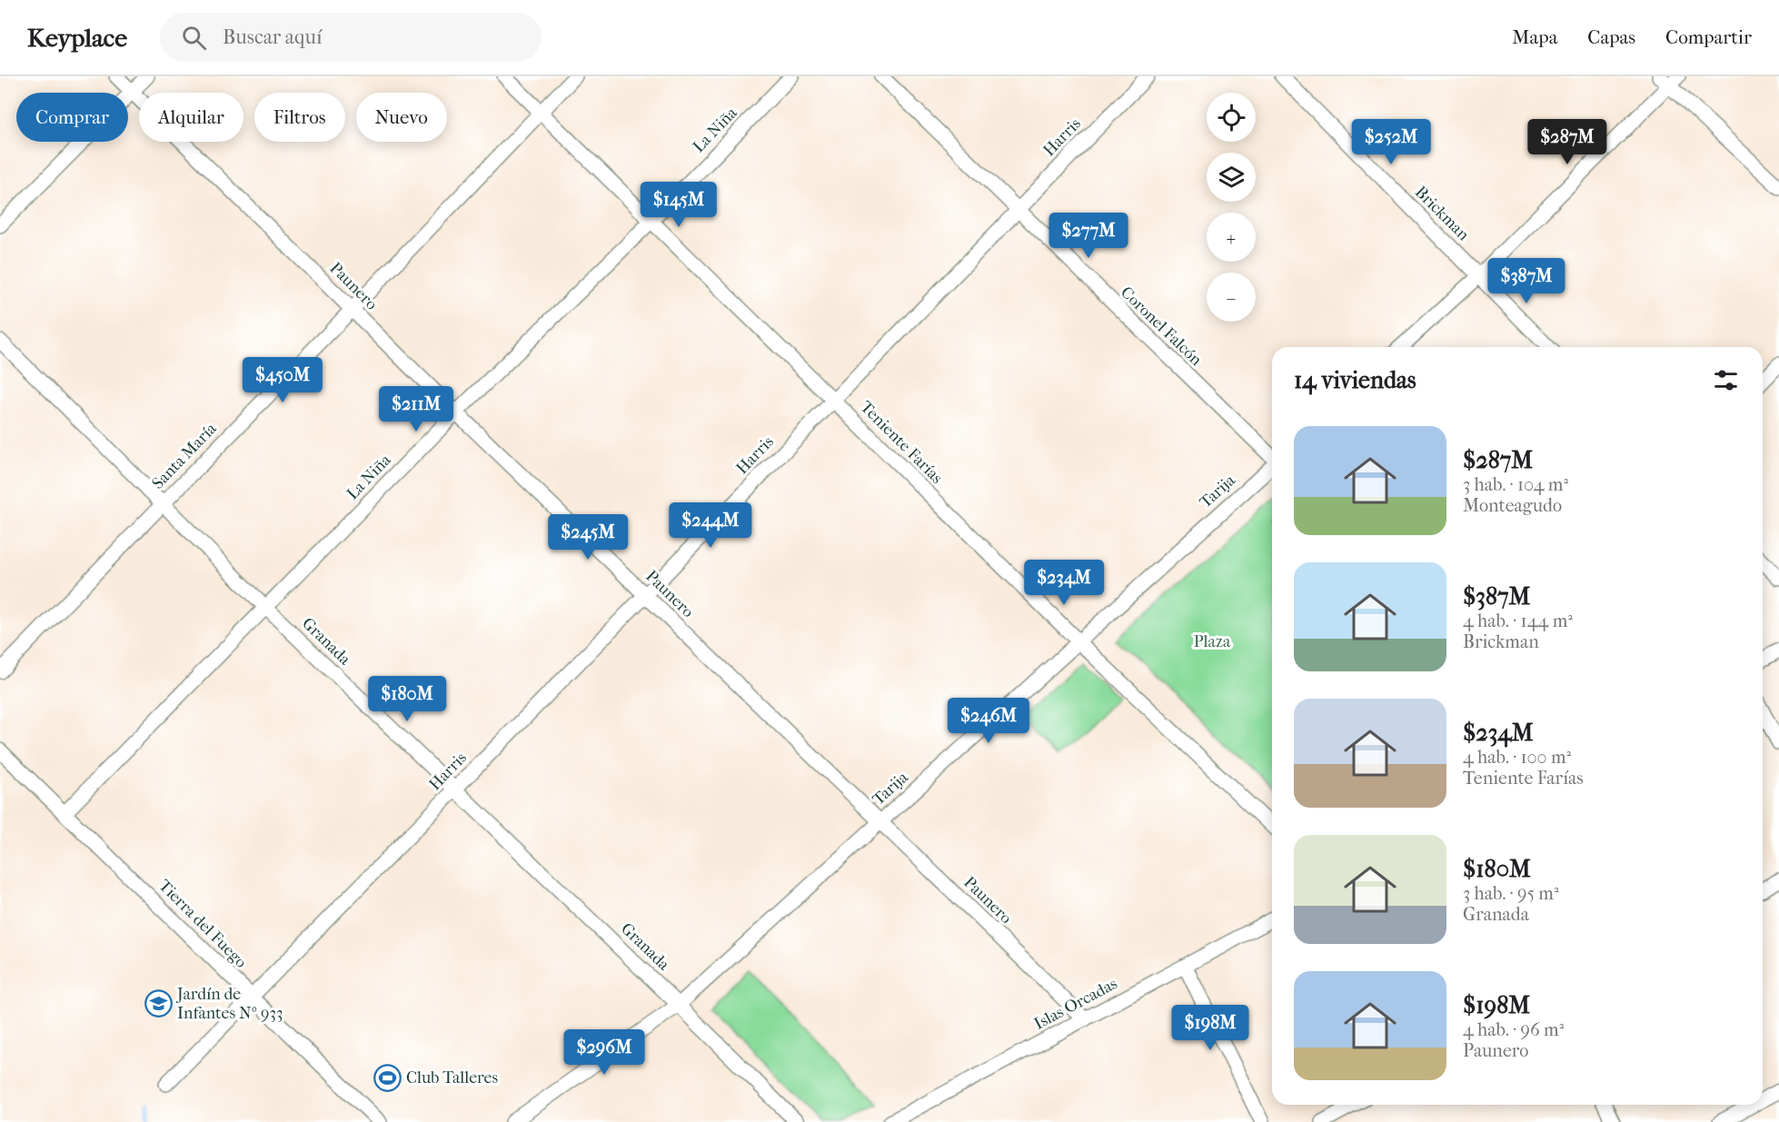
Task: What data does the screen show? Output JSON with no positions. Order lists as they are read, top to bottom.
{
  "streets": {
    "street": [
      "La Niña",
      "Harris",
      "Brickman",
      "Paunero",
      "Coronel Falcón",
      "Teniente Farías",
      "Santa María",
      "Tarija",
      "Granada",
      "Tierra del Fuego",
      "Islas Orcadas"
    ]
  },
  "crossings": [
    ["La Niña", "Paunero"],
    ["La Niña", "Teniente Farías"],
    ["La Niña", "Granada"],
    ["La Niña", "Tierra del Fuego"],
    ["Harris", "Paunero"],
    ["Harris", "Coronel Falcón"],
    ["Harris", "Teniente Farías"],
    ["Harris", "Granada"],
    ["Harris", "Tierra del Fuego"],
    ["Paunero", "Santa María"],
    ["Paunero", "Tarija"],
    ["Paunero", "Islas Orcadas"],
    ["Teniente Farías", "Santa María"],
    ["Teniente Farías", "Tarija"],
    ["Santa María", "Granada"],
    ["Tarija", "Granada"]
  ],
  "parks": ["Plaza"],
  "places": {
    "school or university": ["Jardín de Infantes Nº 933"],
    "sports": ["Club Talleres"]
  },
  "page": {
    "header": "Keyplace",
    "search": "Buscar aquí",
    "nav": ["Mapa", "Capas", "Compartir"],
    "map_buttons": ["+", "−"],
    "chip": [
      "Comprar",
      "Alquilar",
      "Filtros",
      "Nuevo"
    ],
    "price": [
      "$252M",
      "$287M",
      "$145M",
      "$277M",
      "$387M",
      "$450M",
      "$211M",
      "$244M",
      "$245M",
      "$234M",
      "$180M",
      "$246M",
      "$198M",
      "$296M"
    ],
    "heading": "14 viviendas",
    "list": [
      {
        "name": "$287M",
        "note": "3 hab. · 104 m² · Monteagudo"
      },
      {
        "name": "$387M",
        "note": "4 hab. · 144 m² · Brickman"
      },
      {
        "name": "$234M",
        "note": "4 hab. · 100 m² · Teniente Farías"
      },
      {
        "name": "$180M",
        "note": "3 hab. · 95 m² · Granada"
      },
      {
        "name": "$198M",
        "note": "4 hab. · 96 m² · Paunero"
      }
    ]
  }
}
